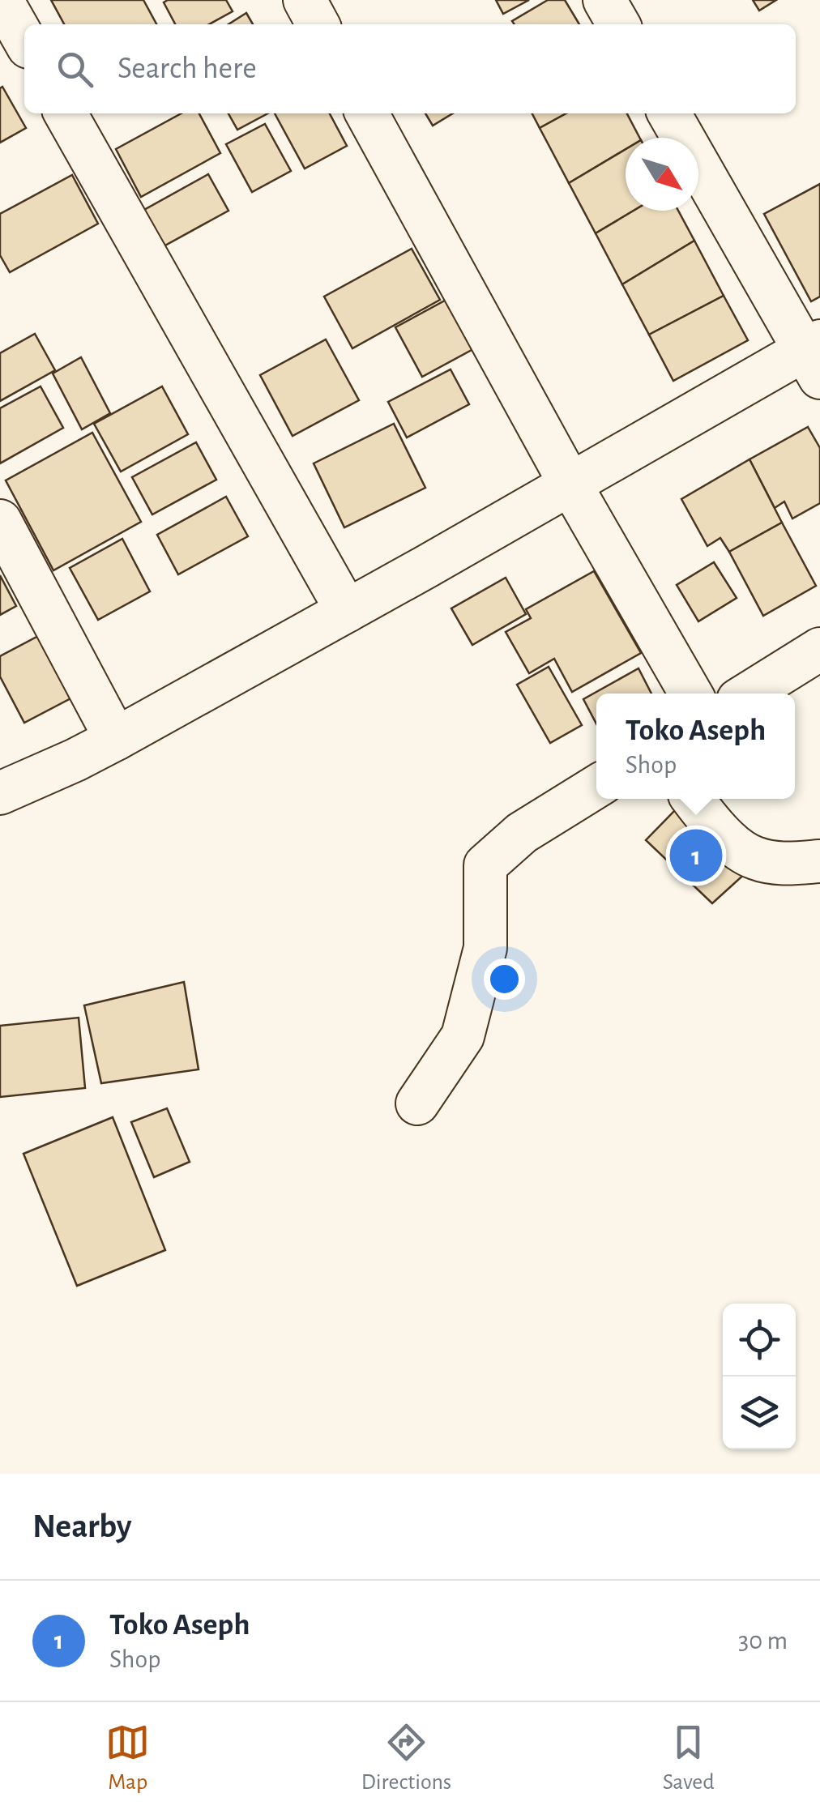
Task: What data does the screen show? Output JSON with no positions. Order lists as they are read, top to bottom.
{
  "north": "bottom right",
  "page": {
    "search": "Search here",
    "popup": ["Toko Aseph", "Shop"],
    "pins": "1",
    "heading": "Nearby",
    "list": [
      {
        "mark": "1",
        "name": "Toko Aseph",
        "note": "Shop",
        "value": "30 m"
      }
    ],
    "nav": ["Map", "Directions", "Saved"]
  }
}
